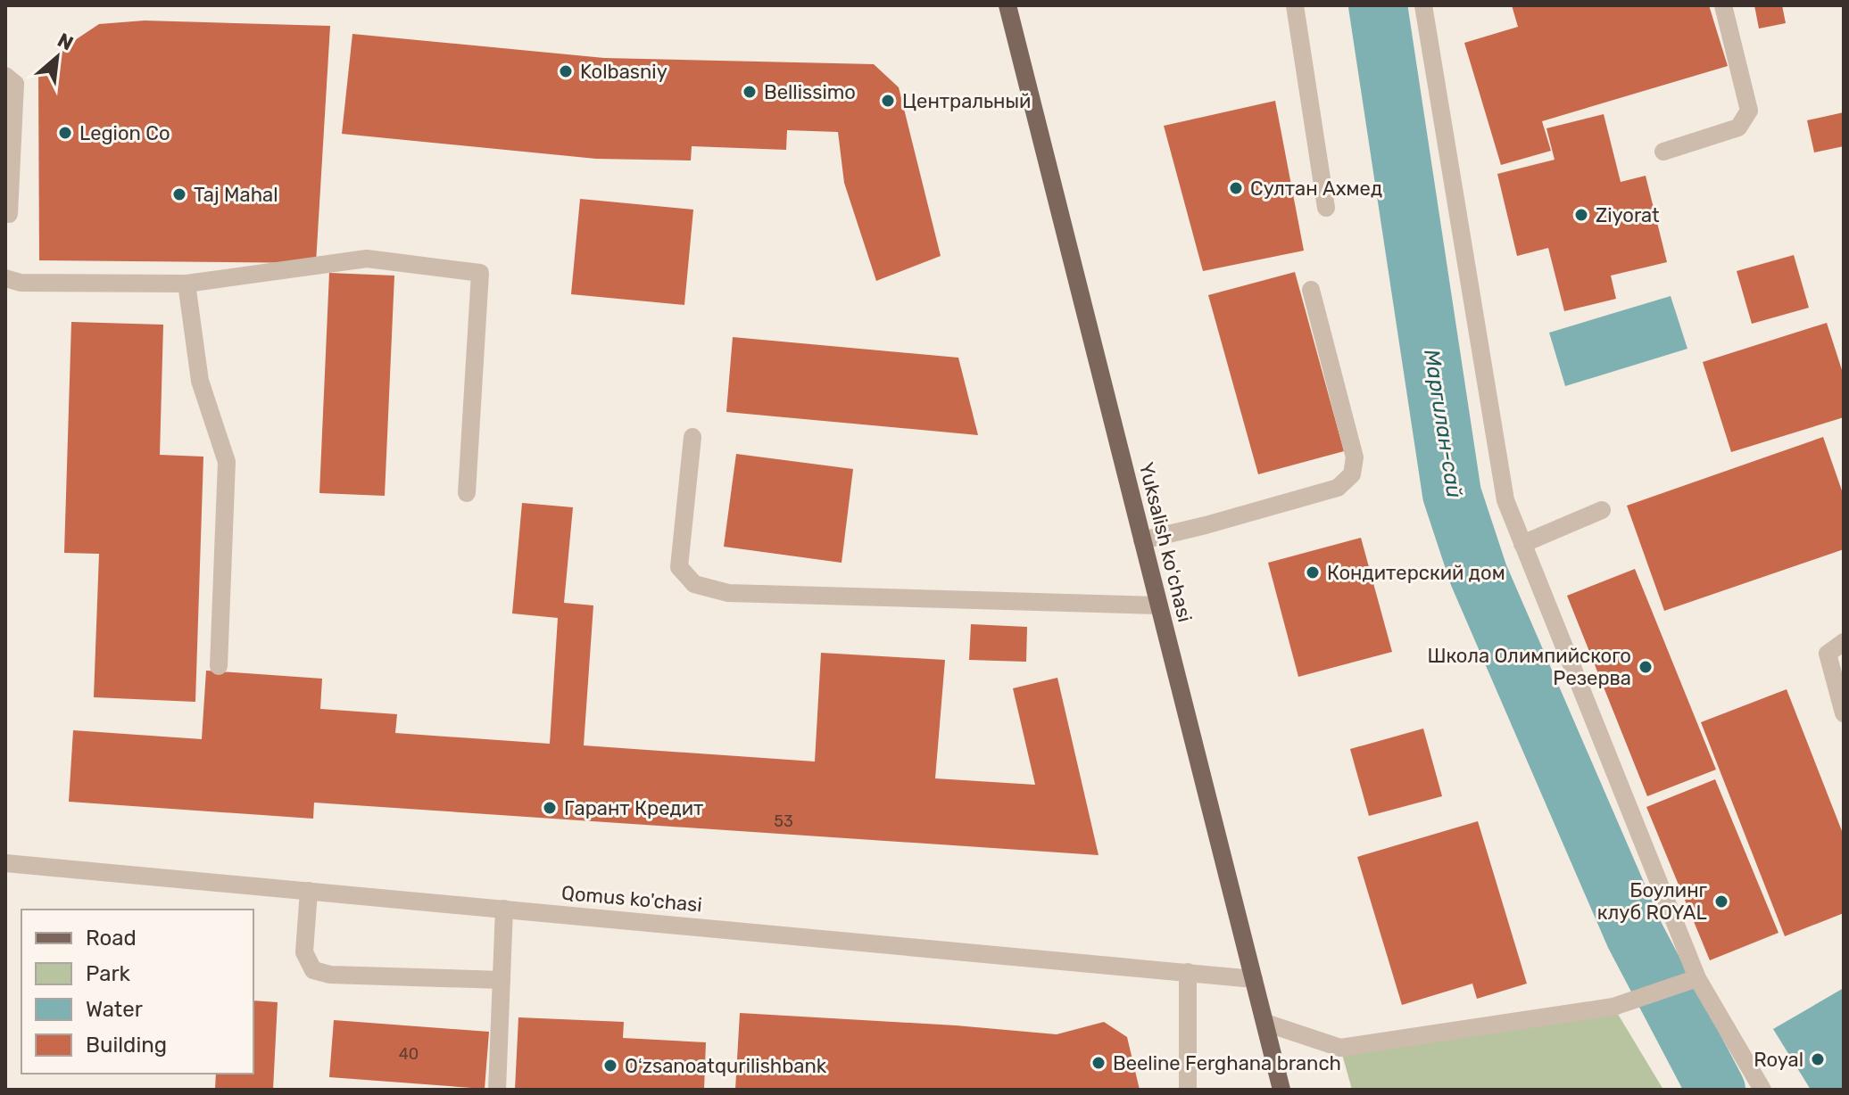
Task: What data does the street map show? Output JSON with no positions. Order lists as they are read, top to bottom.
{
  "streets": {
    "main road": ["Yuksalish koʻchasi"],
    "street": ["Qomus ko'chasi"]
  },
  "crossings": [
    ["Yuksalish koʻchasi", "Qomus ko'chasi"]
  ],
  "water": ["Маргилан-сай"],
  "places": [
    "Kolbasniy",
    "Bellissimo",
    "Центральный",
    "Legion Co",
    "Султан Ахмед",
    "Taj Mahal",
    "Ziyorat",
    "Кондитерский дом",
    "Школа Олимпийского Резерва",
    "Гарант Кредит",
    "Боулинг клуб ROYAL",
    "Royal",
    "Beeline Ferghana branch",
    "Oʻzsanoatqurilishbank"
  ],
  "house_numbers": ["53", "40"],
  "legend": [
    "Road",
    "Park",
    "Water",
    "Building"
  ],
  "north": "top right"
}
